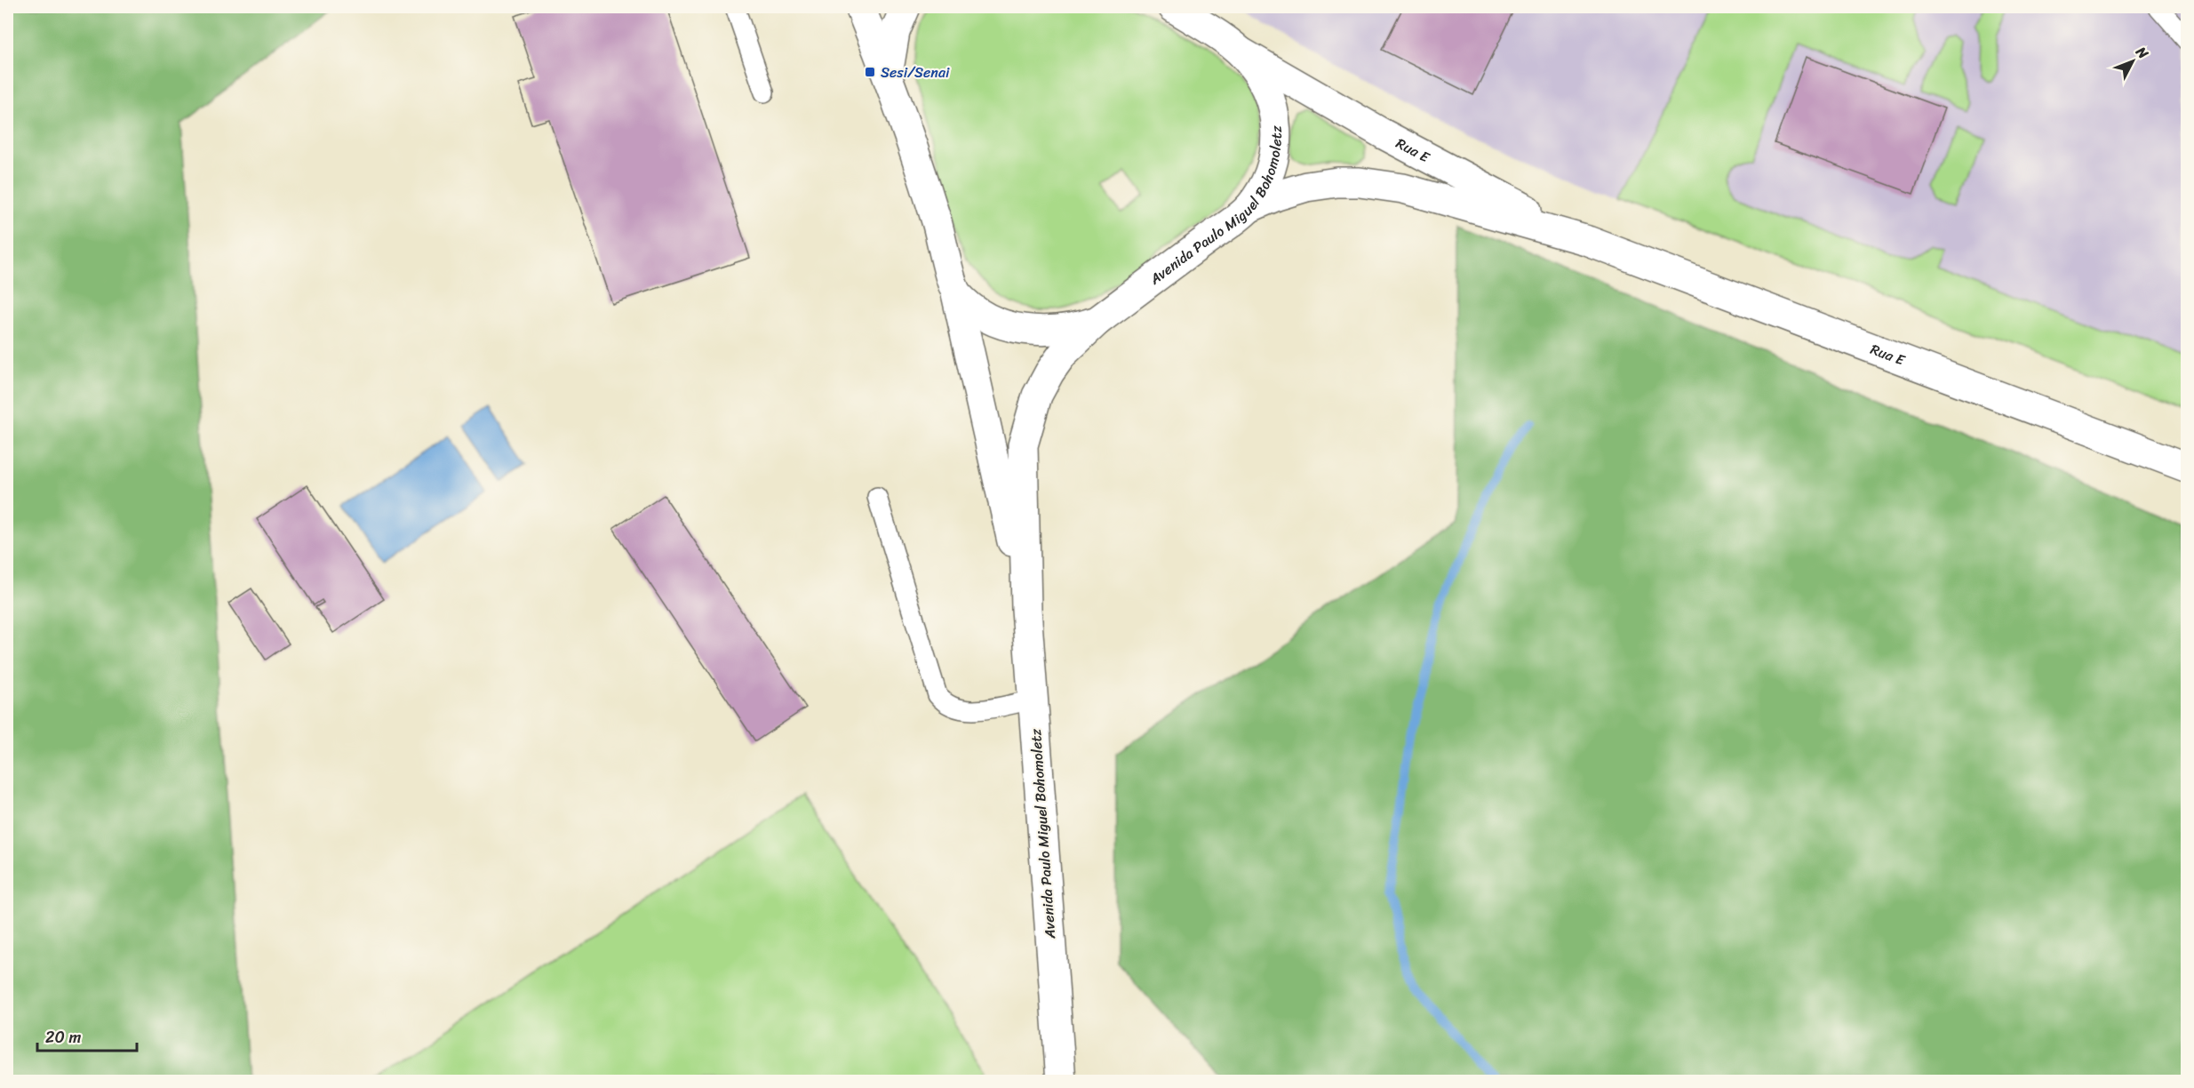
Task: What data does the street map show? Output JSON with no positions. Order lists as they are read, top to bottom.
{
  "streets": {
    "street": ["Rua E", "Avenida Paulo Miguel Bohomoletz"]
  },
  "crossings": [
    ["Rua E", "Avenida Paulo Miguel Bohomoletz"]
  ],
  "places": {
    "transit": ["Sesi/Senai"]
  },
  "scale_bar": "20 m",
  "north": "top right"
}
